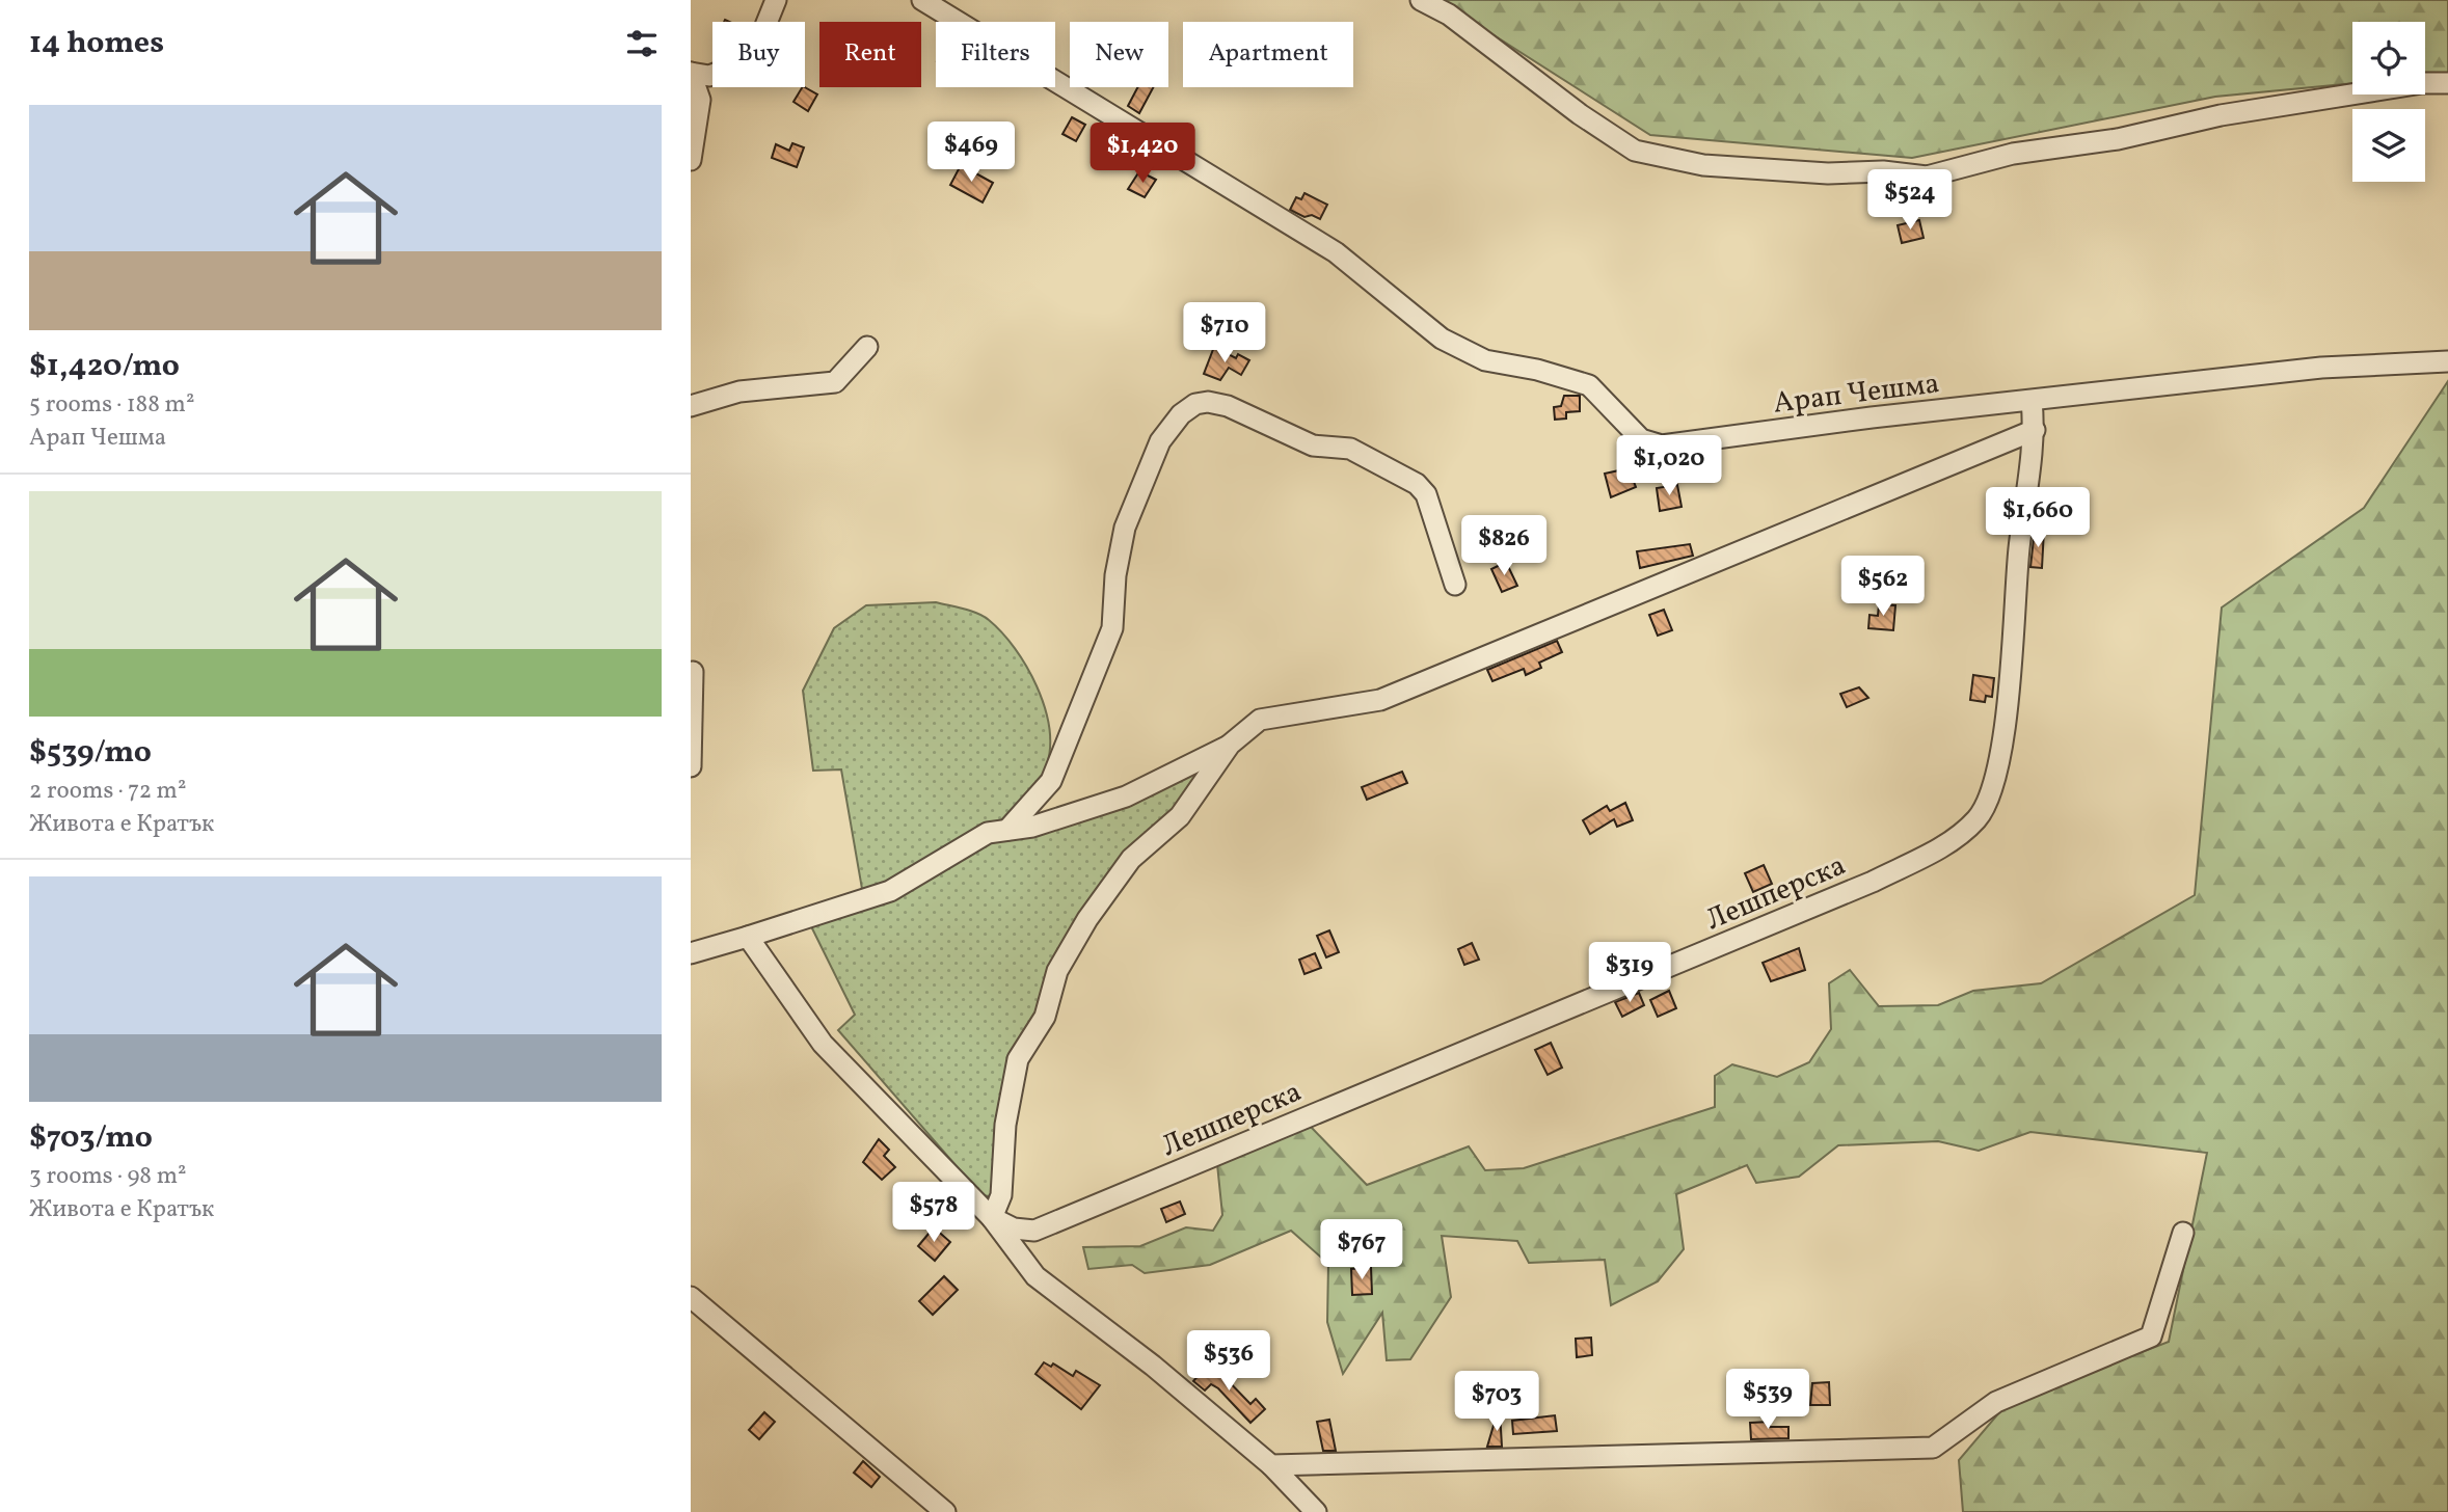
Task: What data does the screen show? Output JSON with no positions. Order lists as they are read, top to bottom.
{
  "streets": {
    "street": ["Арап Чешма", "Лешперска"]
  },
  "crossings": [
    ["Арап Чешма", "Лешперска"]
  ],
  "page": {
    "heading": "14 homes",
    "chip": [
      "Buy",
      "Rent",
      "Filters",
      "New",
      "Apartment"
    ],
    "list": [
      {
        "name": "$1,420/mo",
        "note": "5 rooms · 188 m² · Арап Чешма"
      },
      {
        "name": "$539/mo",
        "note": "2 rooms · 72 m² · Живота е Кратък"
      },
      {
        "name": "$703/mo",
        "note": "3 rooms · 98 m² · Живота е Кратък"
      }
    ],
    "price": [
      "$469",
      "$1,420",
      "$524",
      "$710",
      "$1,020",
      "$1,660",
      "$826",
      "$562",
      "$319",
      "$578",
      "$767",
      "$536",
      "$539",
      "$703"
    ]
  }
}
